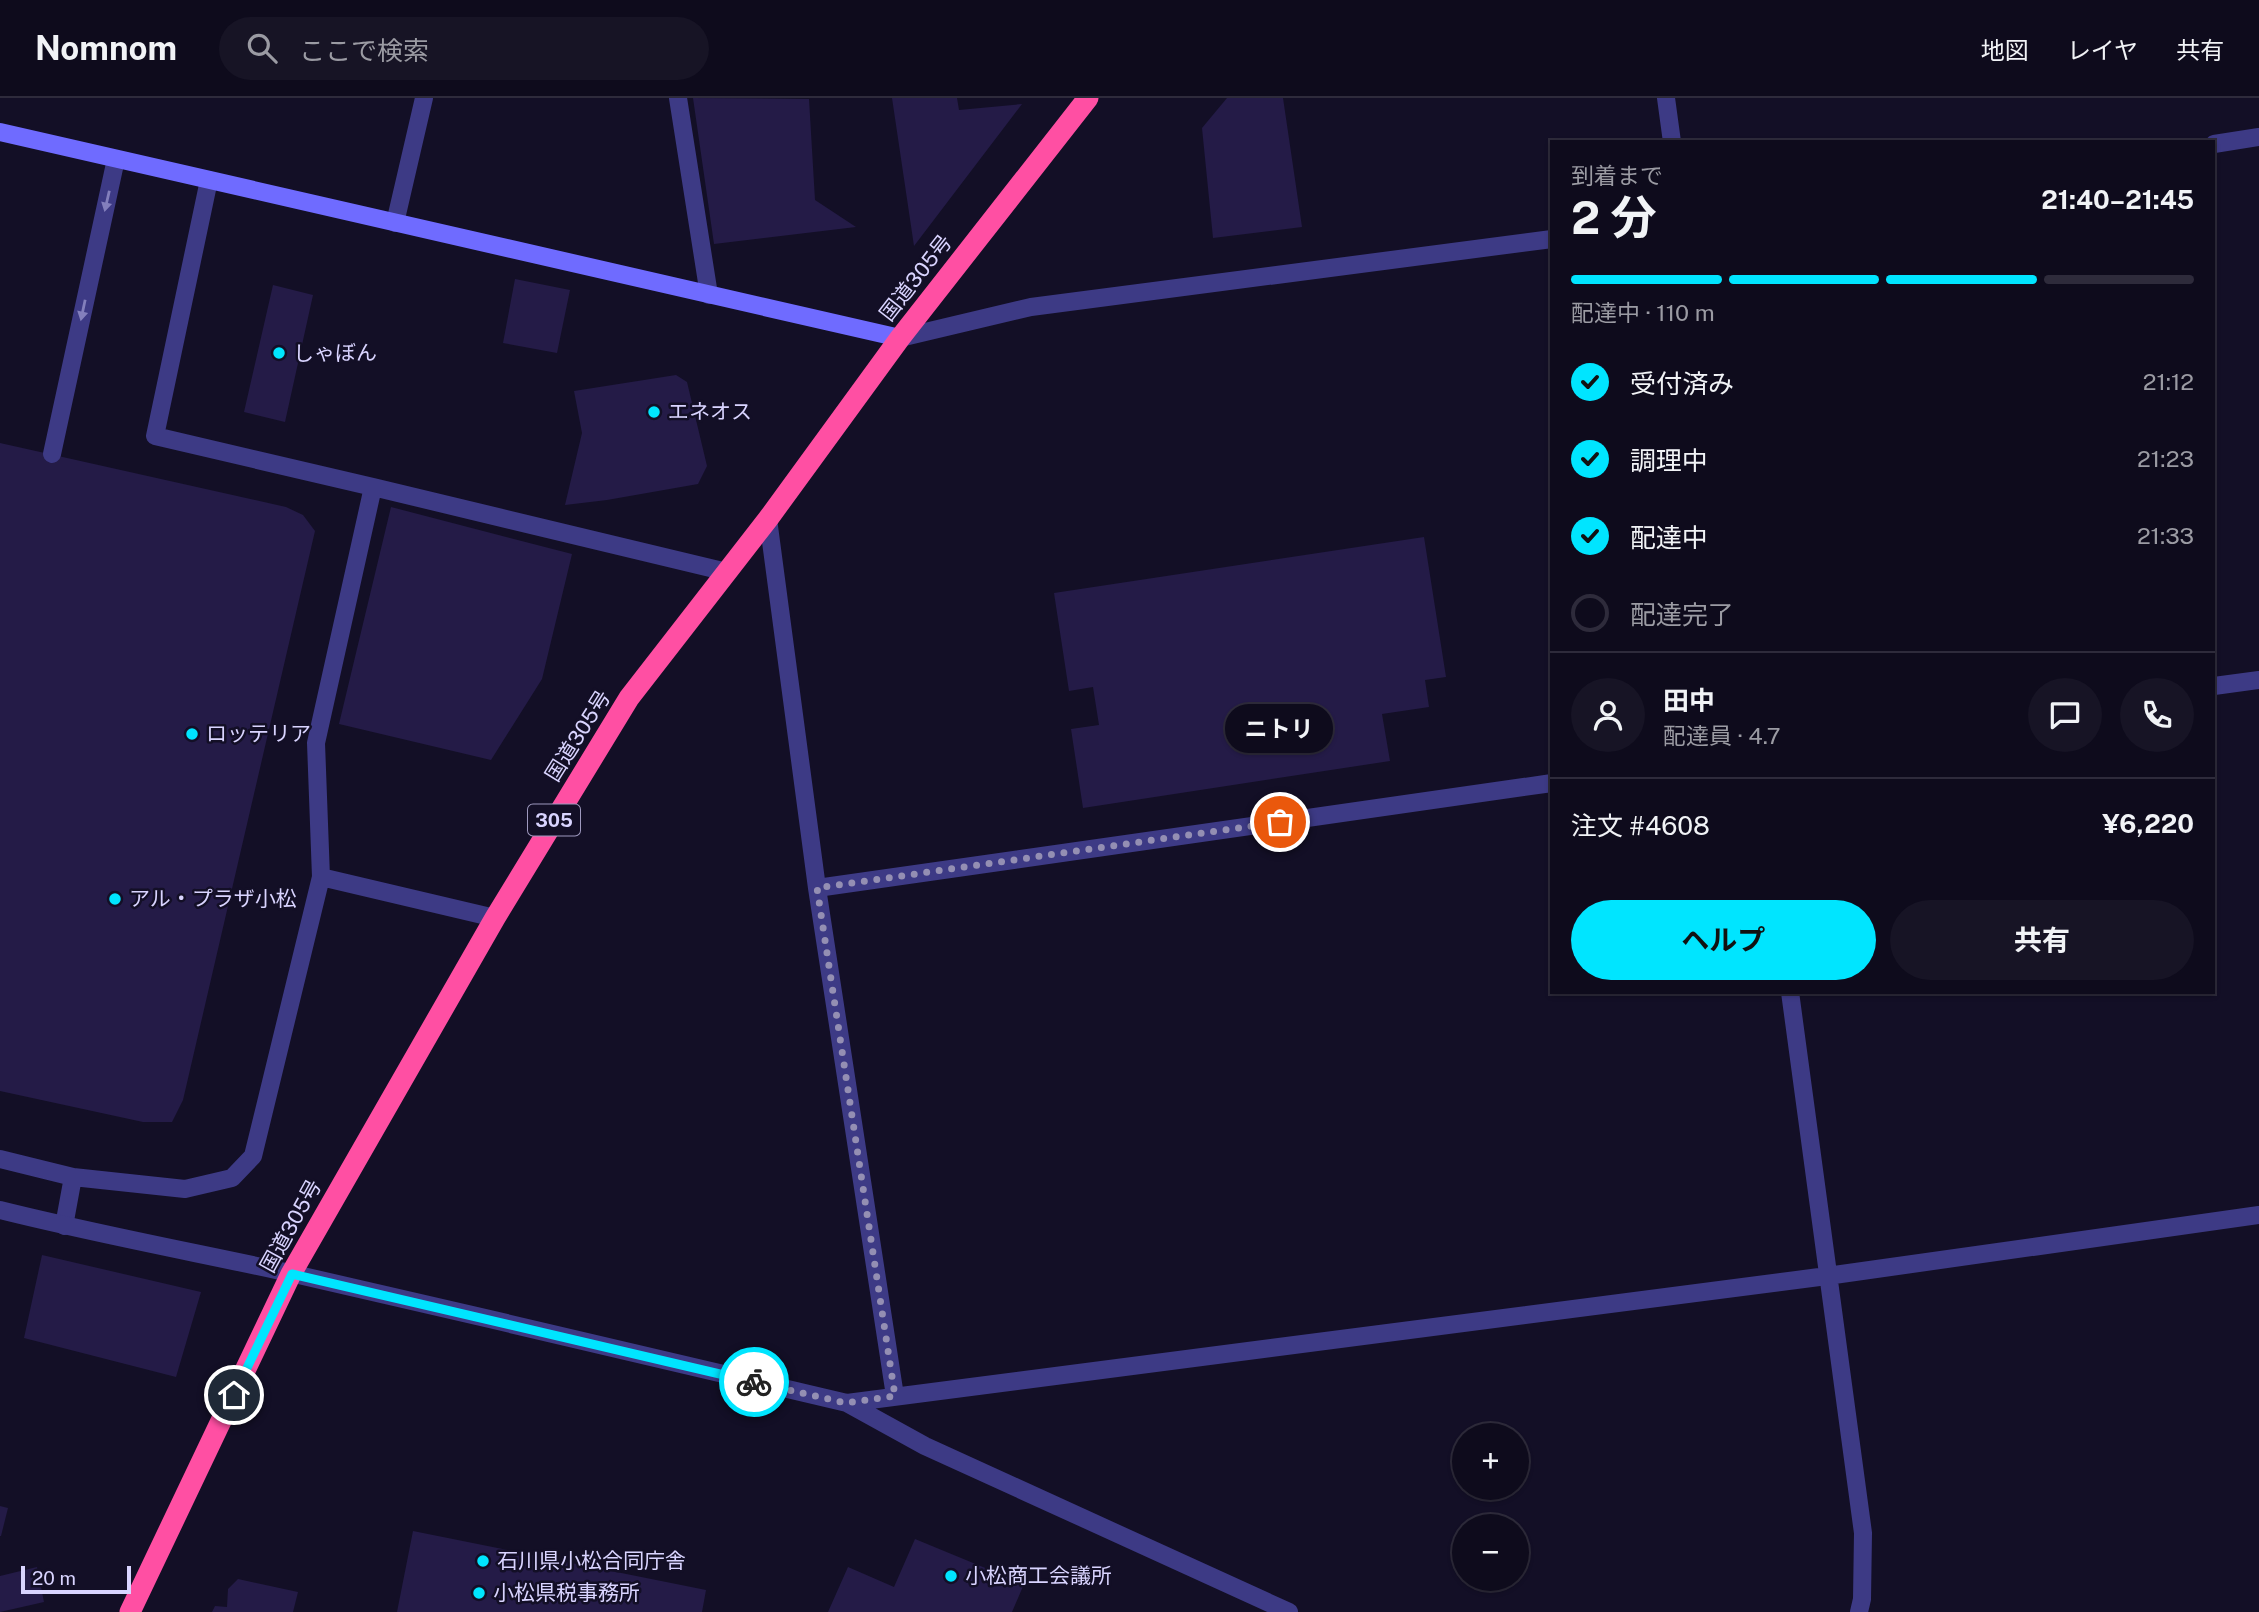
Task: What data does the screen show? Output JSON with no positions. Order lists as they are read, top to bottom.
{
  "streets": {
    "highway": ["国道305号", "305"]
  },
  "places": [
    "しゃぼん",
    "エネオス",
    "ロッテリア",
    "ニトリ",
    "アル・プラザ小松",
    "石川県小松合同庁舎",
    "小松商工会議所",
    "小松県税事務所"
  ],
  "scale_bar": "20 m",
  "page": {
    "header": "Nomnom",
    "search": "ここで検索",
    "nav": ["地図", "レイヤ", "共有"],
    "heading": ["2 分", "到着まで", "21:40–21:45"],
    "panel": [
      "田中",
      "配達員 · 4.7",
      "注文 #4608",
      "¥6,220"
    ],
    "bar": "配達中 · 110 m",
    "list": [
      ["受付済み", "21:12"],
      ["調理中", "21:23"],
      ["配達中", "21:33"],
      "配達完了"
    ],
    "bubble": "ニトリ",
    "buttons": ["ヘルプ", "共有"],
    "map_buttons": ["+", "−"],
    "scale": "20 m"
  }
}
